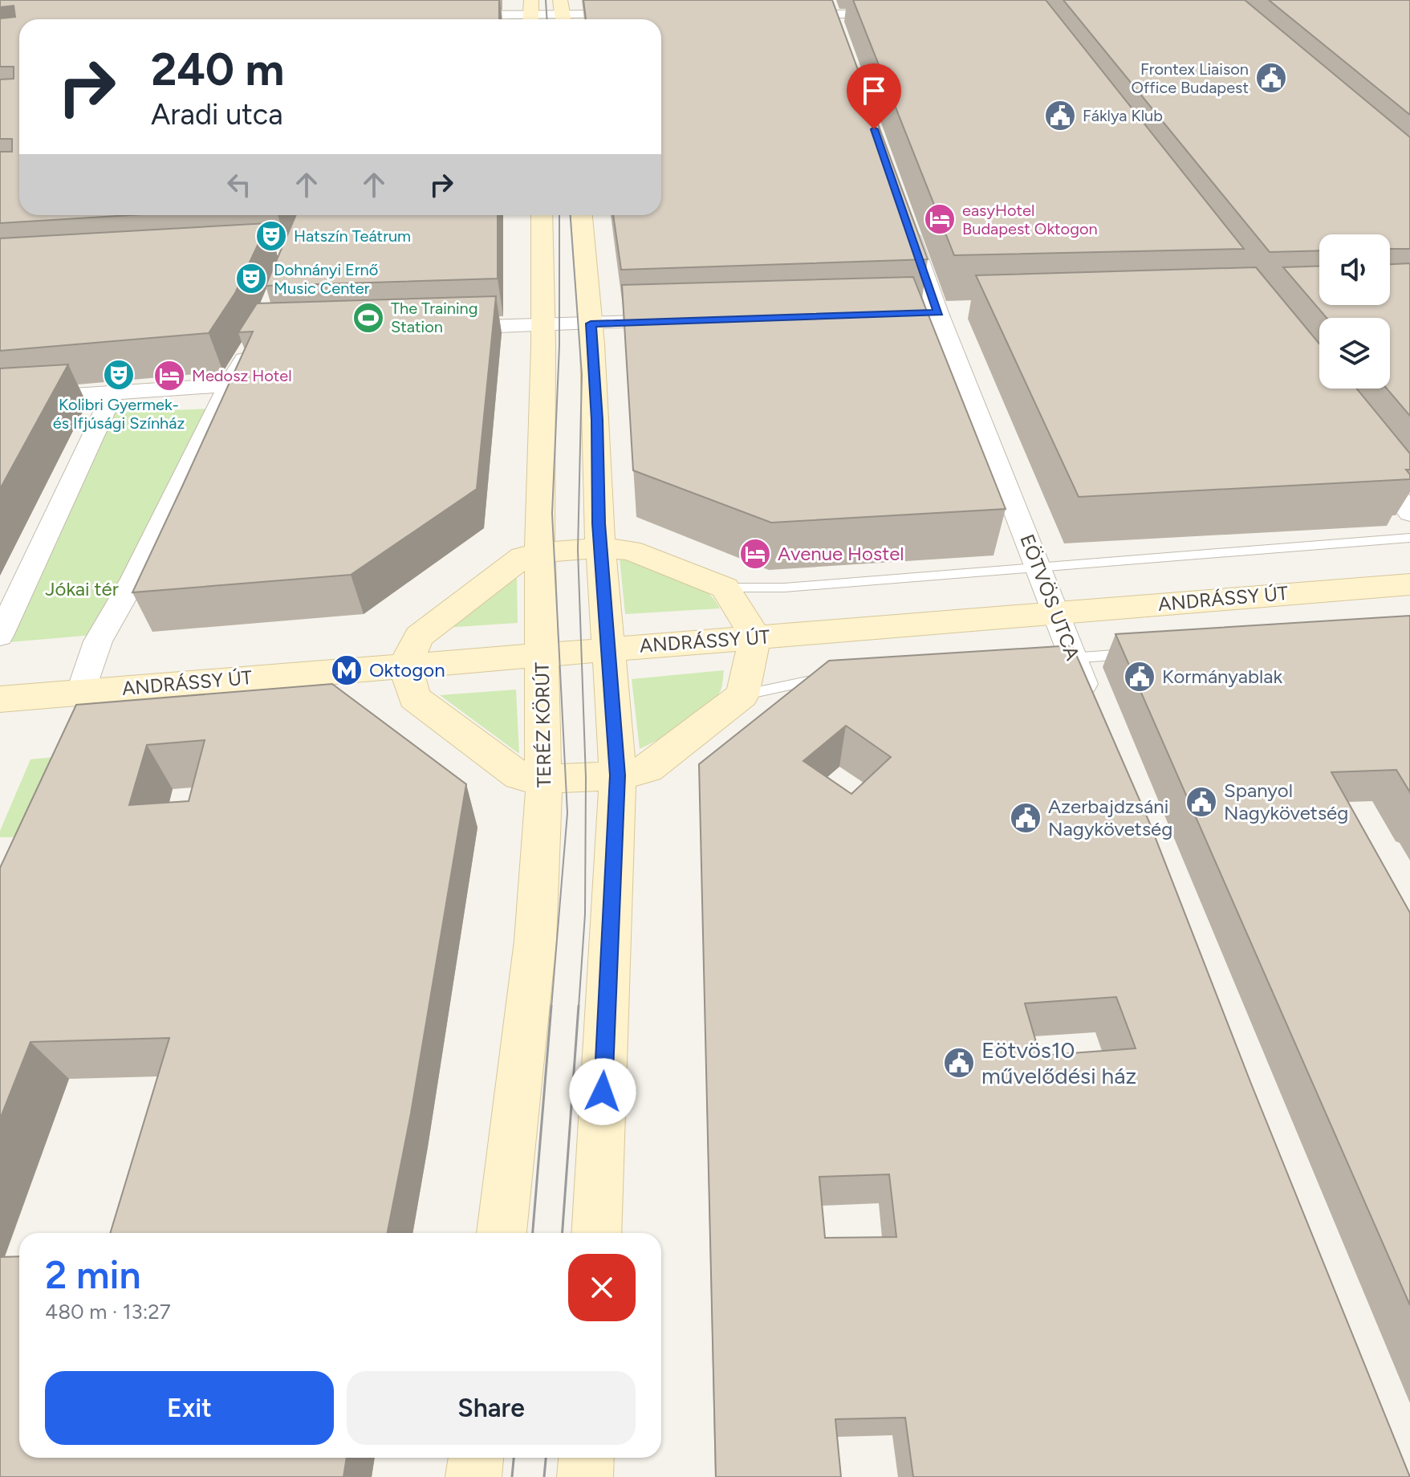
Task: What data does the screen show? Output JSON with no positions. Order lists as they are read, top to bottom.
{
  "streets": {
    "main road": ["ANDRÁSSY ÚT", "TERÉZ KÖRÚT"],
    "street": ["EÖTVÖS UTCA"]
  },
  "crossings": [
    ["EÖTVÖS UTCA", "ANDRÁSSY ÚT"],
    ["ANDRÁSSY ÚT", "TERÉZ KÖRÚT"]
  ],
  "parks": ["Jókai tér"],
  "places": {
    "public building": [
      "Frontex Liaison Office Budapest",
      "Fáklya Klub",
      "Kormányablak",
      "Spanyol Nagykövetség",
      "Azerbajdzsáni Nagykövetség",
      "Eötvös10 művelődési ház"
    ],
    "hotel": ["easyHotel Budapest Oktogon", "Medosz Hotel", "Avenue Hostel"],
    "theatre": ["Hatszín Teátrum", "Dohnányi Ernő Music Center", "Kolibri Gyermek- és Ifjúsági Színház"],
    "sports": ["The Training Station"],
    "metro station": ["Oktogon"]
  },
  "page": {
    "turn": ["240 m", "Aradi utca"],
    "heading": ["2 min", "480 m · 13:27"],
    "buttons": ["Exit", "Share"]
  }
}
